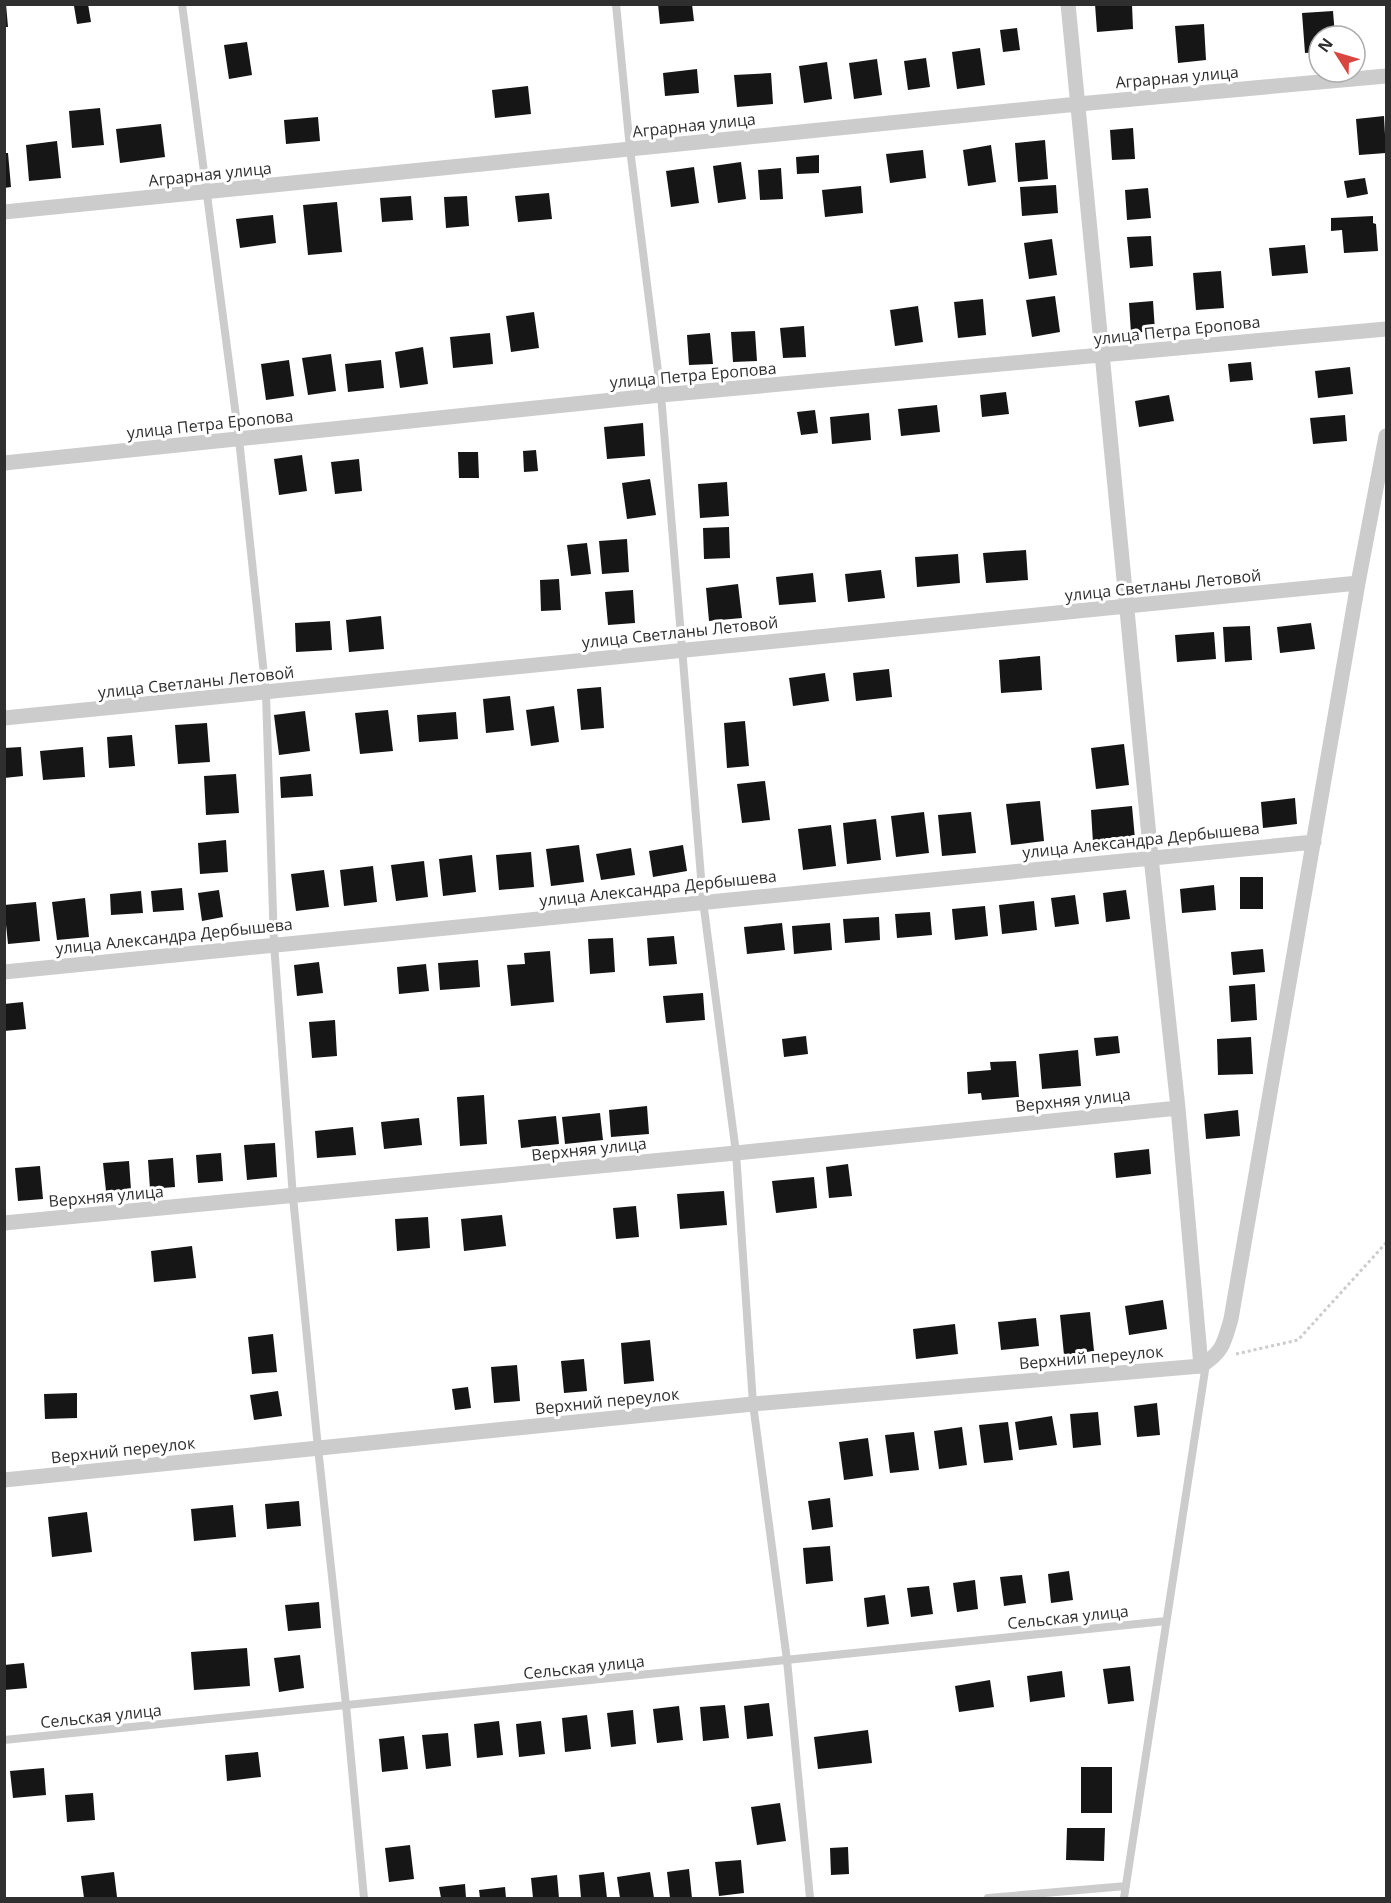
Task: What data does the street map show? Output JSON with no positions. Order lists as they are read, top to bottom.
{
  "streets": {
    "street": [
      "Аграрная улица",
      "улица Петра Еропова",
      "улица Светланы Летовой",
      "улица Александра Дербышева",
      "Верхняя улица",
      "Верхний переулок"
    ],
    "lane": ["Сельская улица"]
  },
  "north": "top left"
}
